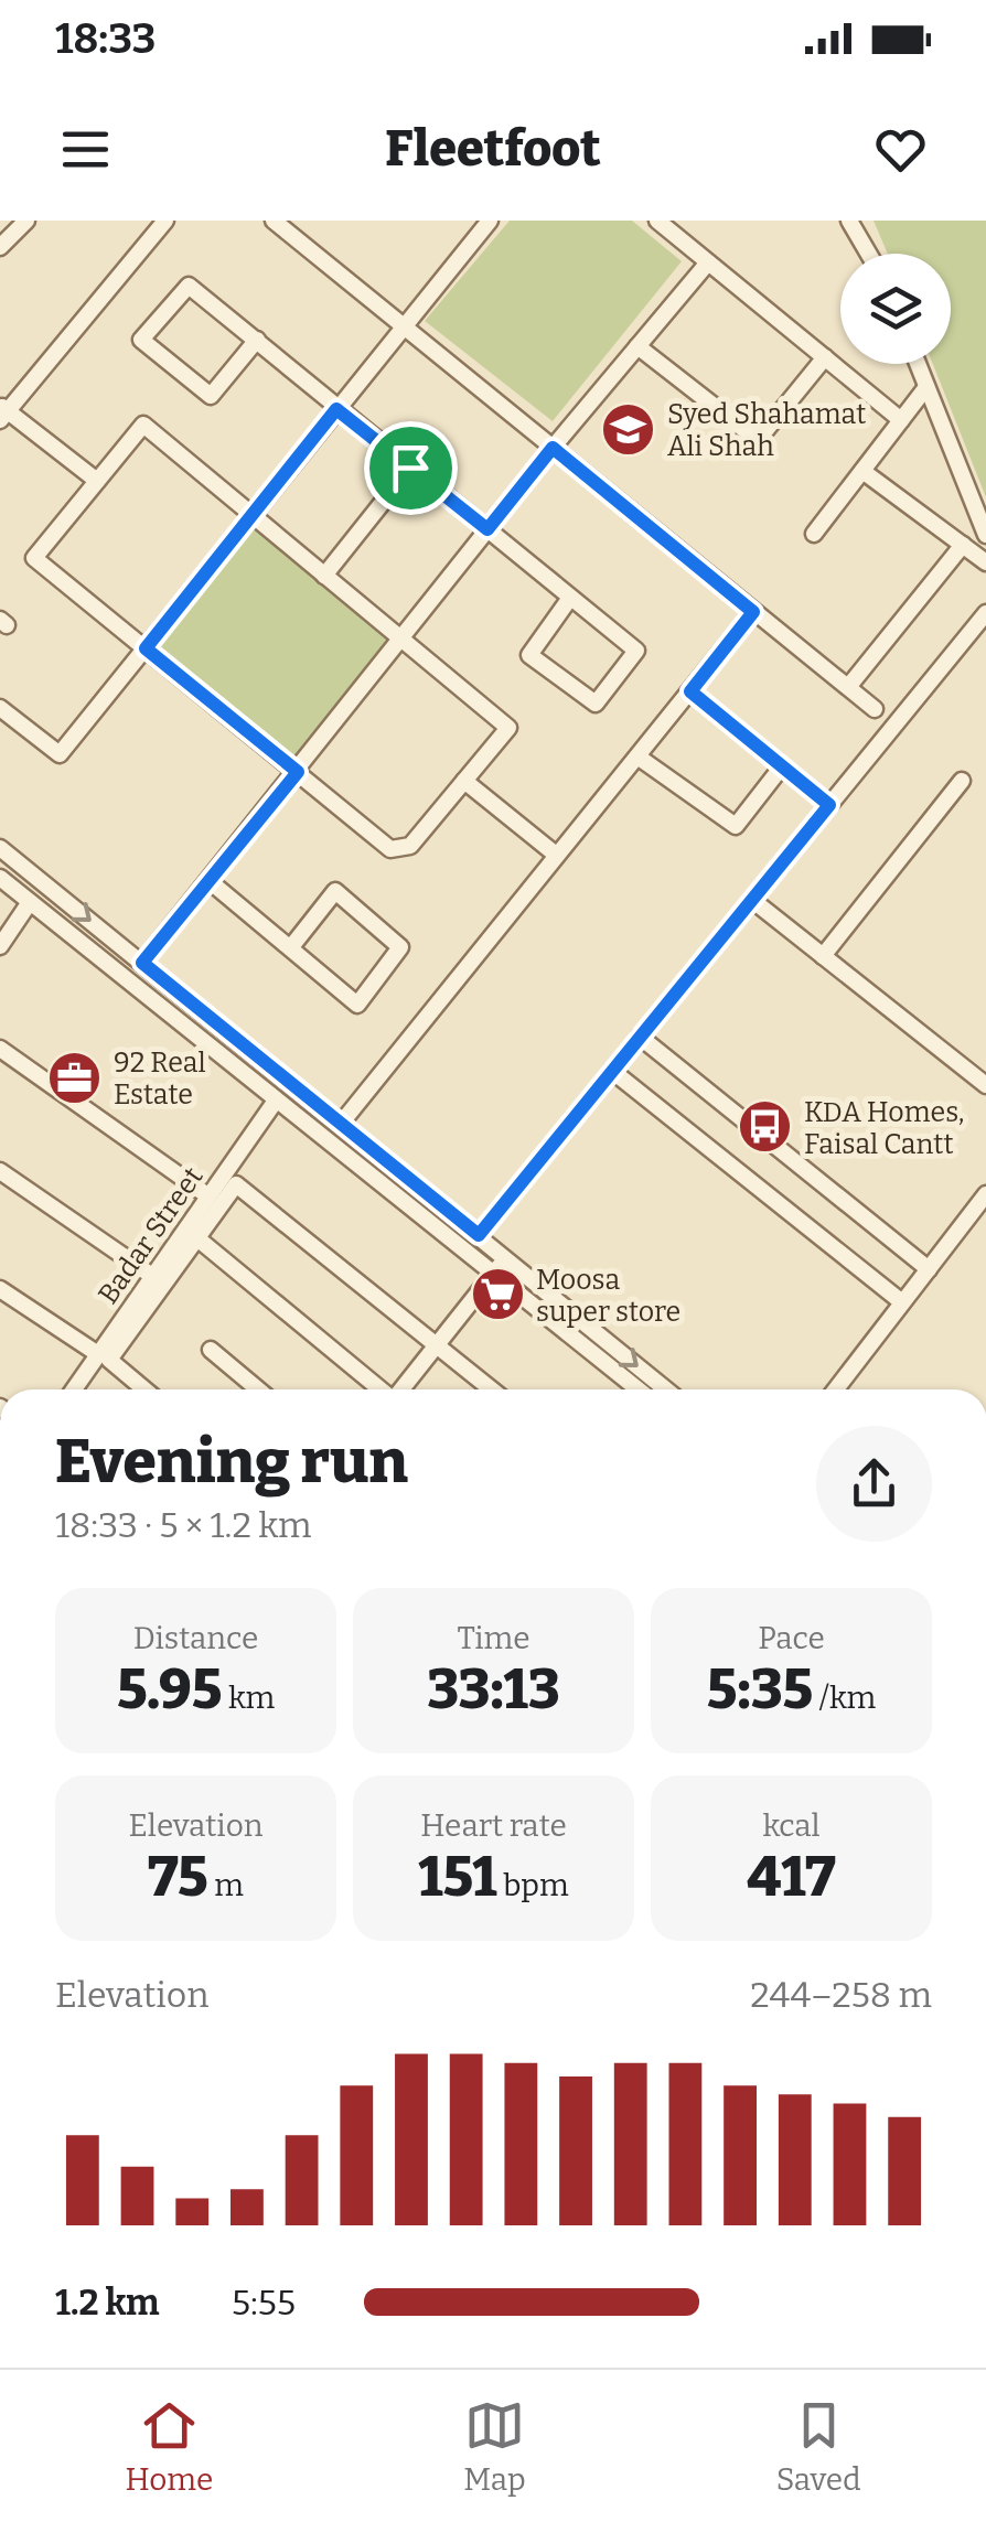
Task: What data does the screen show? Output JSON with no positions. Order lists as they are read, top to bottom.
{
  "streets": {
    "street": ["Badar Street"]
  },
  "places": {
    "school or university": ["Syed Shahamat Ali Shah"],
    "office": ["92 Real Estate"],
    "bus stop": ["KDA Homes, Faisal Cantt"],
    "supermarket": ["Moosa super store"]
  },
  "page": {
    "status": "18:33",
    "header": "Fleetfoot",
    "heading": ["Evening run", "18:33 · 5 × 1.2 km"],
    "stats": [
      ["Distance", "5.95 km"],
      ["Time", "33:13"],
      ["Pace", "5:35 /km"],
      ["Elevation", "75 m"],
      ["Heart rate", "151 bpm"],
      ["kcal", "417"]
    ],
    "chart": ["Elevation", "244–258 m"],
    "list": [
      {
        "name": "1.2 km",
        "note": "5:55"
      }
    ],
    "tabs": ["Home", "Map", "Saved"]
  }
}
